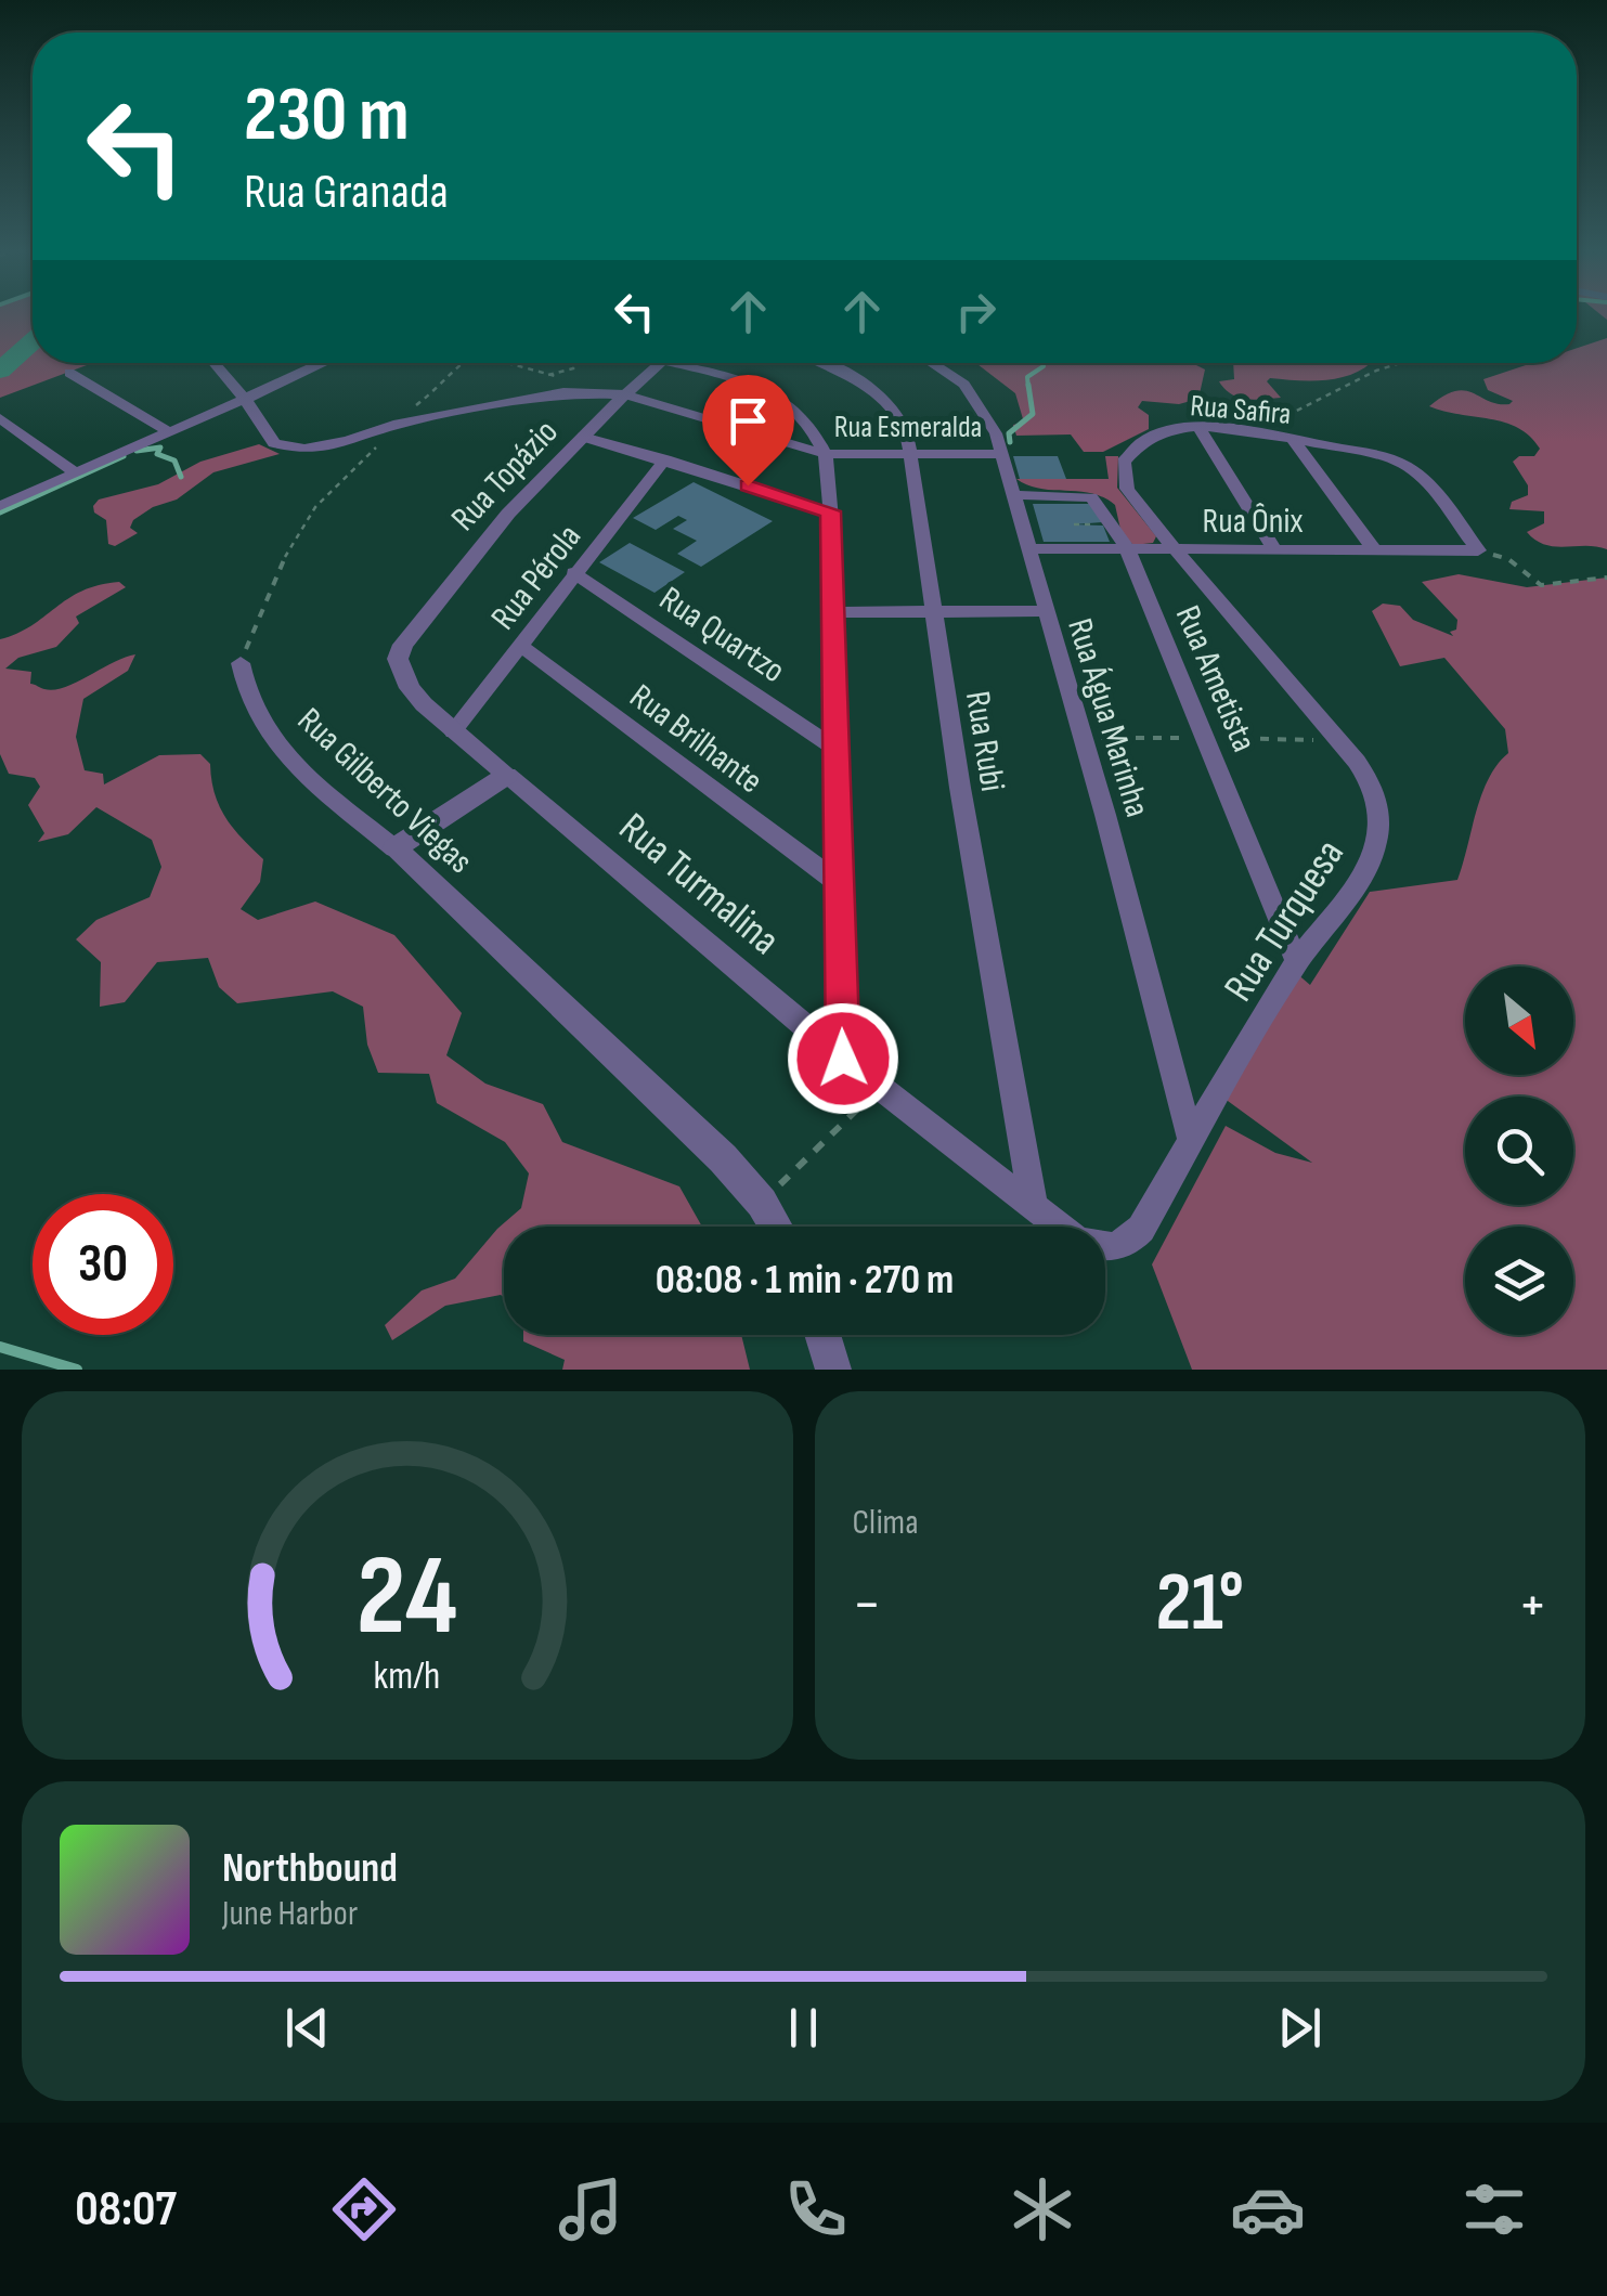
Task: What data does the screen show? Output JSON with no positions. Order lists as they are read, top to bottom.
{
  "streets": {
    "street": [
      "Rua Safira",
      "Rua Esmeralda",
      "Rua Topázio",
      "Rua Ônix",
      "Rua Pérola",
      "Rua Quartzo",
      "Rua Ametista",
      "Rua Água Marinha",
      "Rua Brilhante",
      "Rua Rubi",
      "Rua Gilberto Viegas",
      "Rua Turmalina",
      "Rua Turquesa"
    ]
  },
  "crossings": [
    ["Rua Safira", "Rua Ônix"],
    ["Rua Safira", "Rua Turquesa"],
    ["Rua Esmeralda", "Rua Topázio"],
    ["Rua Esmeralda", "Rua Água Marinha"],
    ["Rua Esmeralda", "Rua Rubi"],
    ["Rua Topázio", "Rua Turmalina"],
    ["Rua Ônix", "Rua Ametista"],
    ["Rua Ônix", "Rua Água Marinha"],
    ["Rua Ônix", "Rua Turquesa"],
    ["Rua Pérola", "Rua Quartzo"],
    ["Rua Pérola", "Rua Brilhante"],
    ["Rua Pérola", "Rua Turmalina"],
    ["Rua Ametista", "Rua Água Marinha"],
    ["Rua Ametista", "Rua Turquesa"],
    ["Rua Água Marinha", "Rua Turquesa"],
    ["Rua Rubi", "Rua Turmalina"],
    ["Rua Turmalina", "Rua Turquesa"]
  ],
  "north": "bottom right",
  "page": {
    "turn": ["230 m", "Rua Granada"],
    "limit": "30",
    "trip": "08:08 · 1 min · 270 m",
    "tile": "Clima",
    "heat": ["−", "21°", "+"],
    "song": ["Northbound", "June Harbor"],
    "tabs": "08:07",
    "gauge": ["24", "km/h"]
  }
}
